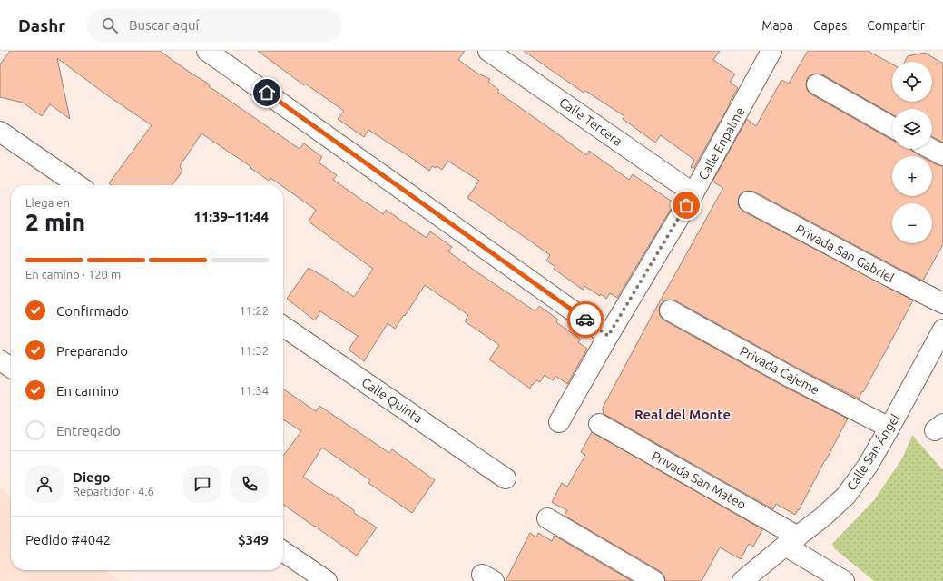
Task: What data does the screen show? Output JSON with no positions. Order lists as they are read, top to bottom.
{
  "streets": {
    "street": [
      "Calle Tercera",
      "Calle Enpalme",
      "Privada San Gabriel",
      "Privada Cajeme",
      "Calle Quinta",
      "Calle San Ángel",
      "Privada San Mateo"
    ]
  },
  "crossings": [
    ["Calle Tercera", "Calle Enpalme"],
    ["Privada Cajeme", "Calle San Ángel"],
    ["Calle San Ángel", "Privada San Mateo"]
  ],
  "districts": ["Real del Monte"],
  "page": {
    "header": "Dashr",
    "search": "Buscar aquí",
    "nav": ["Mapa", "Capas", "Compartir"],
    "map_buttons": ["+", "−"],
    "heading": ["2 min", "Llega en", "11:39–11:44"],
    "panel": [
      "Diego",
      "Repartidor · 4.6",
      "Pedido #4042",
      "$349"
    ],
    "bar": "En camino · 120 m",
    "list": [
      ["Confirmado", "11:22"],
      ["Preparando", "11:32"],
      ["En camino", "11:34"],
      "Entregado"
    ]
  }
}
